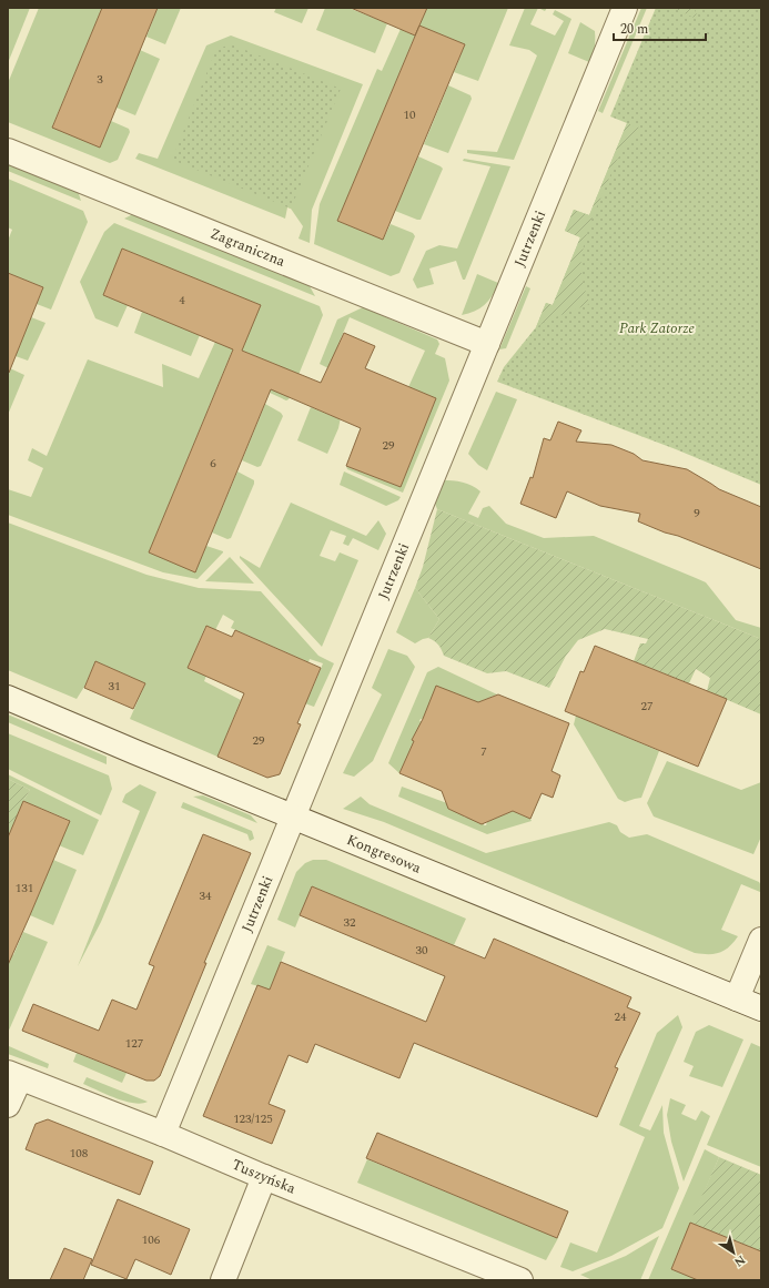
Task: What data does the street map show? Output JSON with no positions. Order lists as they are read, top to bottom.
{
  "streets": {
    "street": [
      "Jutrzenki",
      "Zagraniczna",
      "Kongresowa",
      "Tuszyńska"
    ]
  },
  "crossings": [
    ["Jutrzenki", "Zagraniczna"],
    ["Jutrzenki", "Kongresowa"],
    ["Jutrzenki", "Tuszyńska"]
  ],
  "parks": ["Park Zatorze"],
  "house_numbers": [
    "3",
    "10",
    "4",
    "29",
    "6",
    "9",
    "31",
    "27",
    "29",
    "7",
    "131",
    "34",
    "32",
    "30",
    "24",
    "127",
    "123/125",
    "108",
    "106"
  ],
  "scale_bar": "20 m",
  "north": "bottom right"
}
